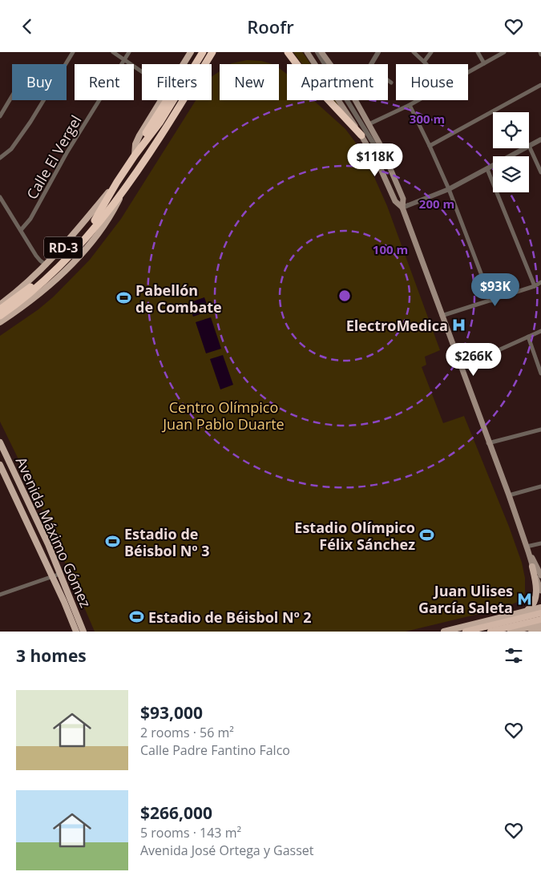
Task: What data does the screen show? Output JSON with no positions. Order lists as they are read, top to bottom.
{
  "streets": {
    "highway": ["RD-3"],
    "main road": ["Avenida Máximo Gómez"],
    "street": ["Calle El Vergel"]
  },
  "parks": ["Centro Olímpico Juan Pablo Duarte"],
  "places": {
    "sports": [
      "Pabellón de Combate",
      "Estadio Olímpico Félix Sánchez",
      "Estadio de Béisbol Nº 3",
      "Estadio de Béisbol Nº 2"
    ],
    "hospital": ["ElectroMedica"],
    "metro station": ["Juan Ulises García Saleta"]
  },
  "page": {
    "header": "Roofr",
    "chip": [
      "Buy",
      "Rent",
      "Filters",
      "New",
      "Apartment",
      "House"
    ],
    "price": ["$118K", "$93K", "$266K"],
    "heading": "3 homes",
    "list": [
      {
        "name": "$93,000",
        "note": "2 rooms · 56 m² · Calle Padre Fantino Falco"
      },
      {
        "name": "$266,000",
        "note": "5 rooms · 143 m² · Avenida José Ortega y Gasset"
      }
    ]
  },
  "rings": ["300 m", "200 m", "100 m"]
}
